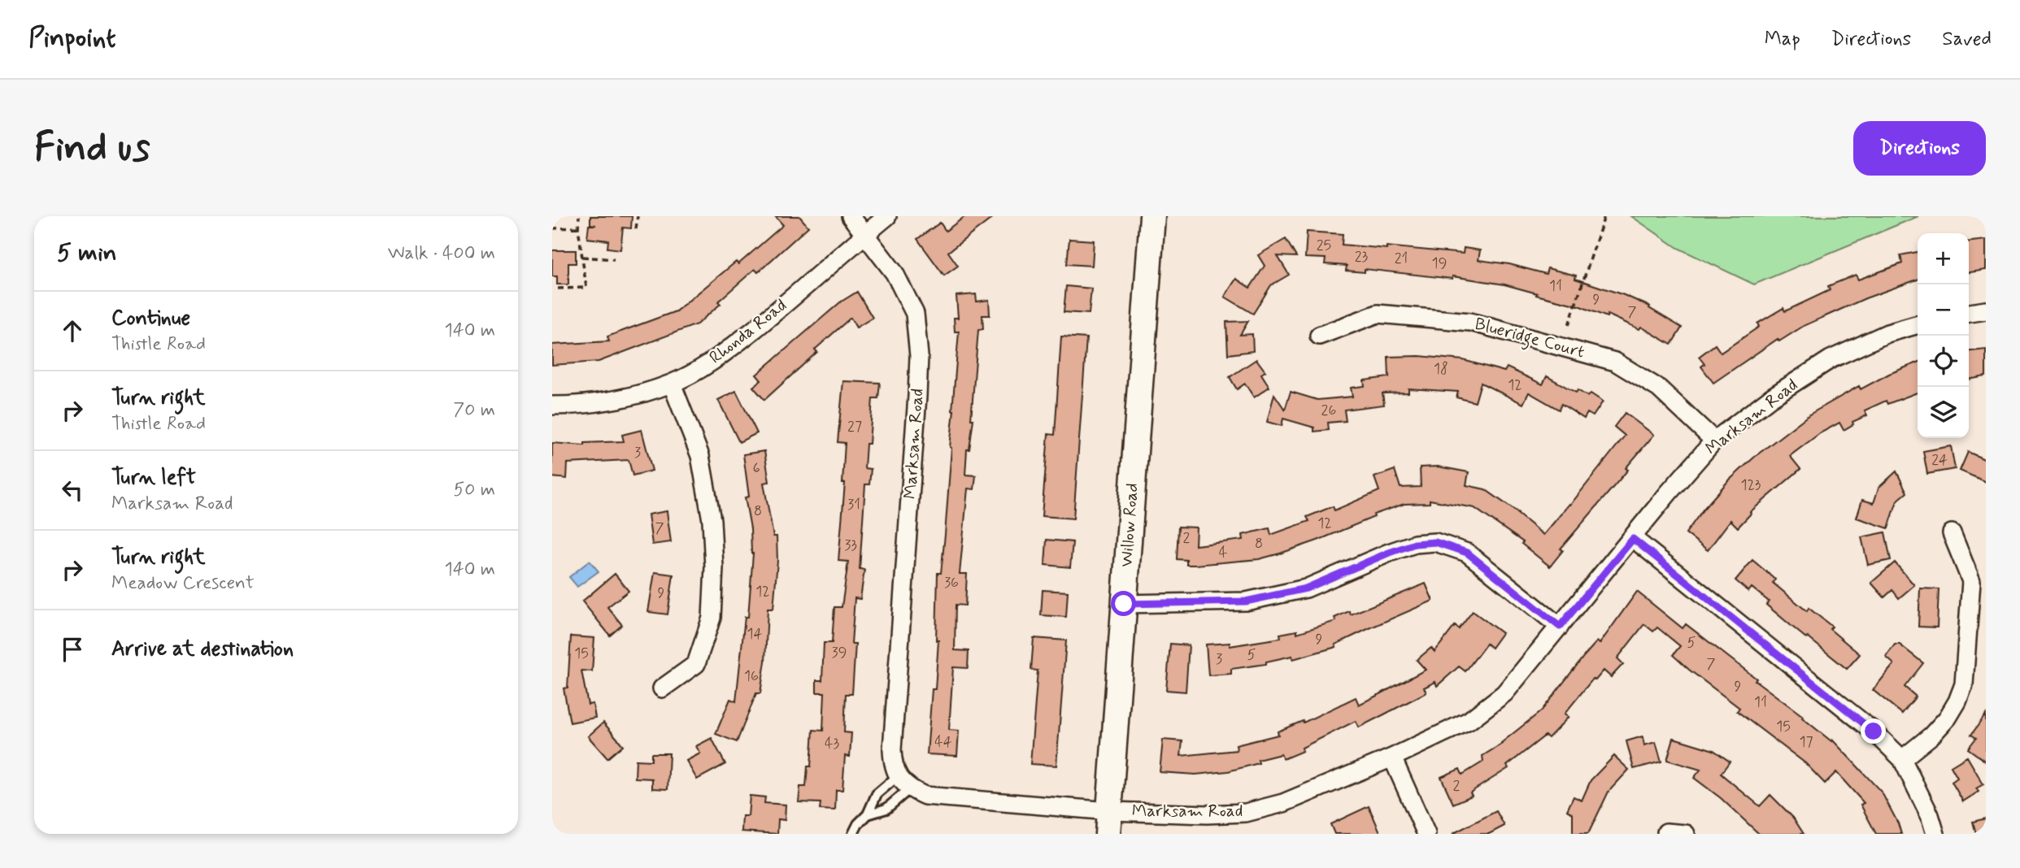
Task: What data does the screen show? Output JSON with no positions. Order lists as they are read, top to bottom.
{
  "streets": {
    "main road": ["Willow Road"],
    "street": ["Rhonda Road", "Blueridge Court", "Marksam Road"]
  },
  "crossings": [
    ["Rhonda Road", "Marksam Road"],
    ["Blueridge Court", "Marksam Road"],
    ["Marksam Road", "Willow Road"]
  ],
  "house_numbers": [
    "25",
    "23",
    "21",
    "19",
    "11",
    "9",
    "7",
    "18",
    "12",
    "26",
    "27",
    "3",
    "24",
    "6",
    "123",
    "31",
    "8",
    "12",
    "7",
    "2",
    "8",
    "33",
    "4",
    "36",
    "12",
    "9",
    "14",
    "9",
    "5",
    "39",
    "15",
    "5",
    "3",
    "7",
    "16",
    "9",
    "11",
    "15",
    "44",
    "17",
    "43",
    "2"
  ],
  "page": {
    "header": "Pinpoint",
    "nav": ["Map", "Directions", "Saved"],
    "buttons": "Directions",
    "title": "Find us",
    "heading": ["5 min", "Walk · 400 m"],
    "map_buttons": ["+", "−"],
    "list": [
      ["Continue", "Thistle Road", "140 m"],
      ["Turn right", "Thistle Road", "70 m"],
      ["Turn left", "Marksam Road", "50 m"],
      ["Turn right", "Meadow Crescent", "140 m"],
      "Arrive at destination"
    ]
  }
}
